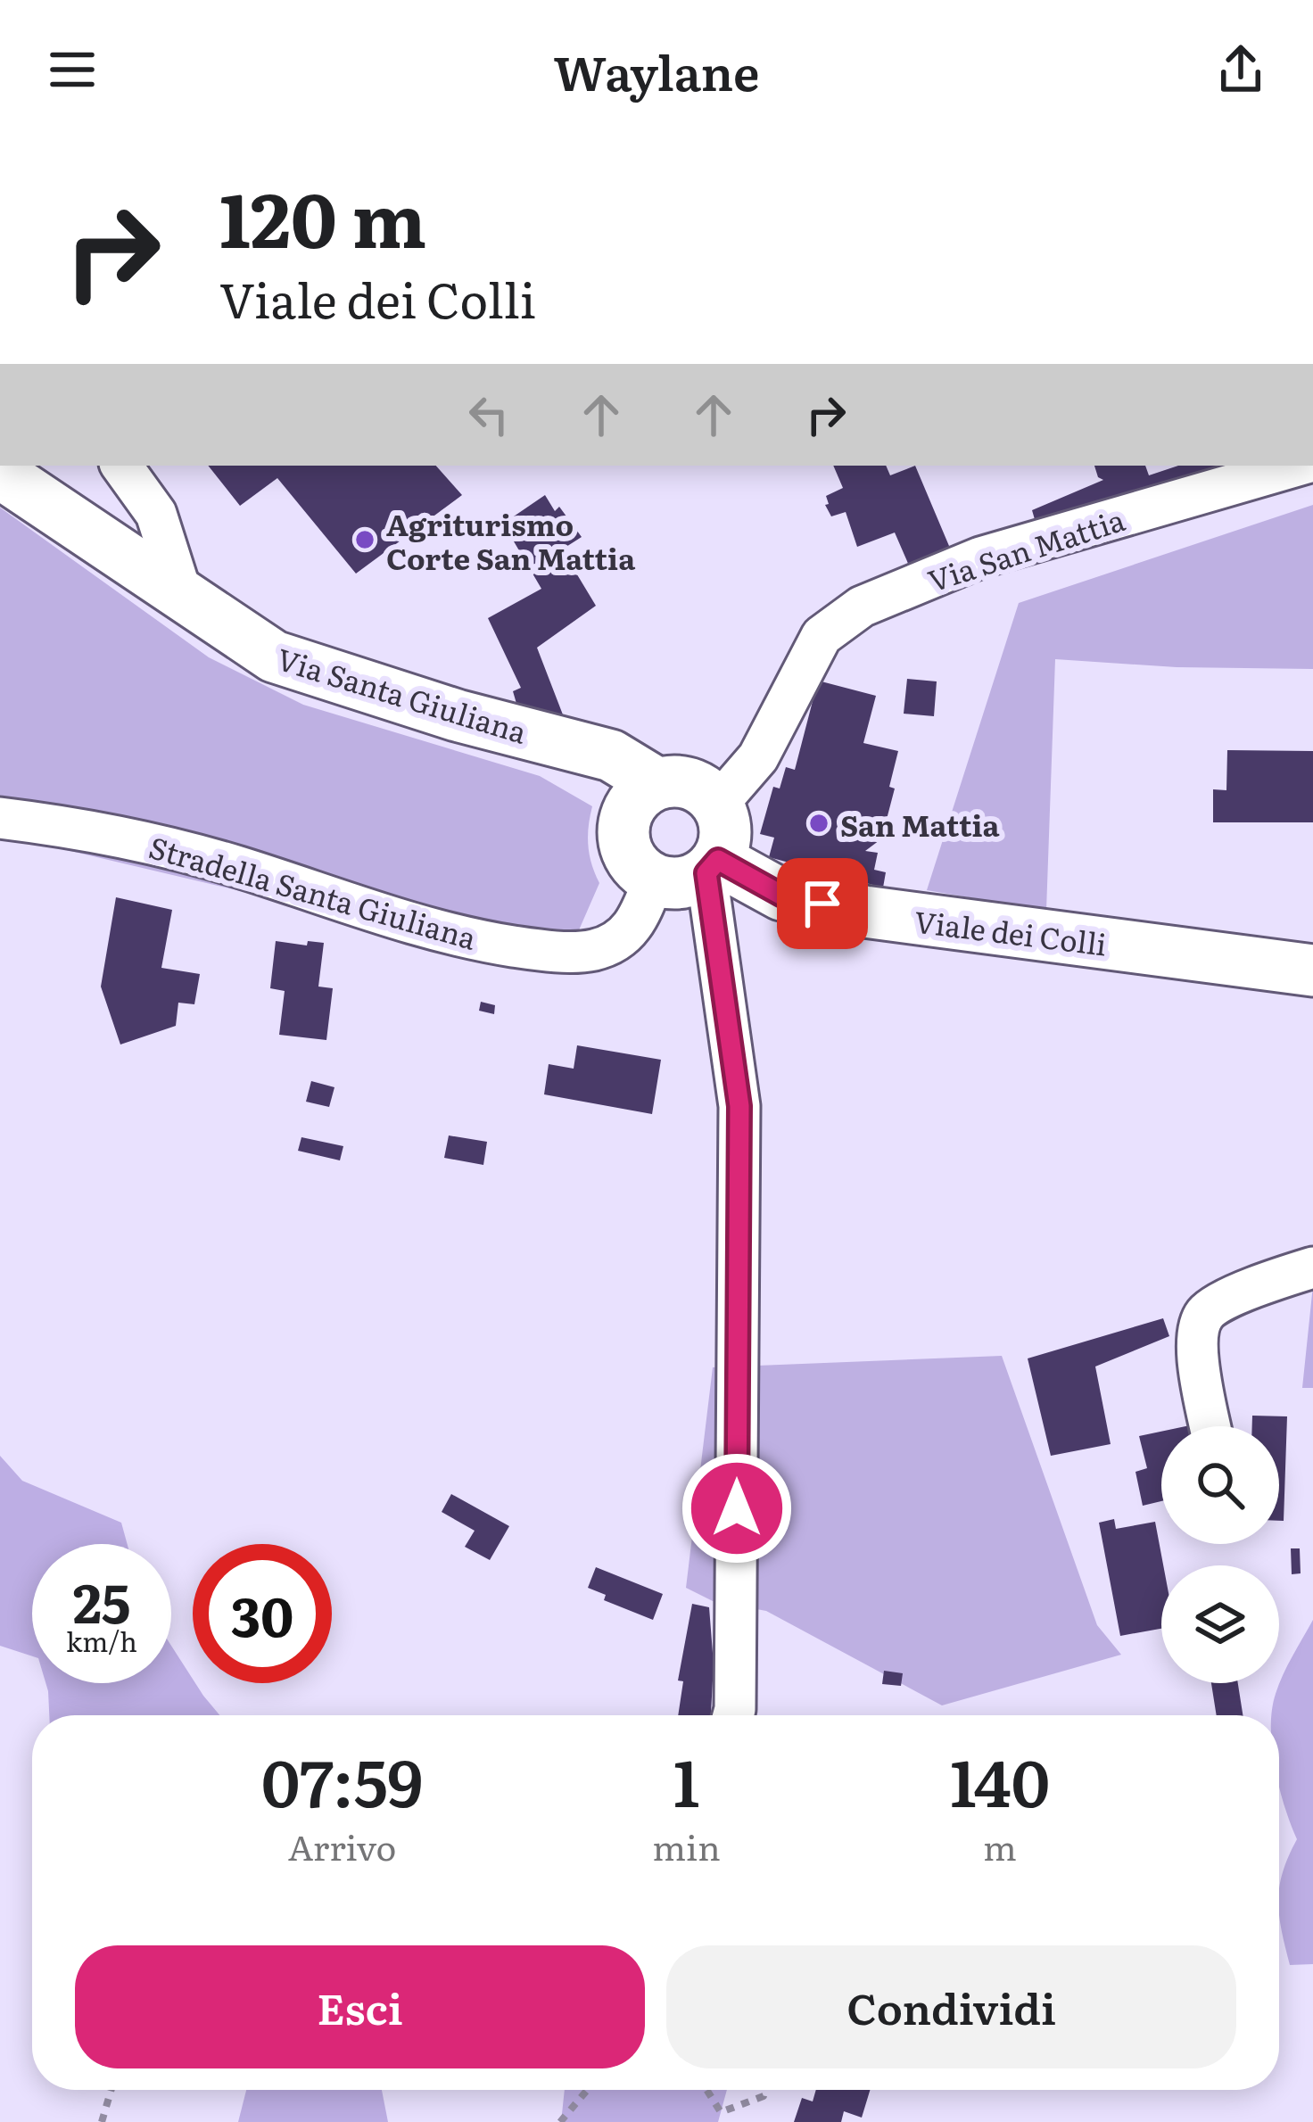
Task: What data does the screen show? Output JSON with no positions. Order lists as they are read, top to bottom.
{
  "streets": {
    "street": [
      "Via San Mattia",
      "Via Santa Giuliana",
      "Stradella Santa Giuliana",
      "Viale dei Colli"
    ]
  },
  "crossings": [
    ["Via San Mattia", "Via Santa Giuliana"],
    ["Via San Mattia", "Stradella Santa Giuliana"],
    ["Via San Mattia", "Viale dei Colli"],
    ["Via Santa Giuliana", "Stradella Santa Giuliana"],
    ["Via Santa Giuliana", "Viale dei Colli"],
    ["Stradella Santa Giuliana", "Viale dei Colli"]
  ],
  "places": ["Agriturismo Corte San Mattia", "San Mattia"],
  "page": {
    "header": "Waylane",
    "turn": ["120 m", "Viale dei Colli"],
    "speed": "25 km/h",
    "limit": "30",
    "eta": [
      "07:59",
      "Arrivo",
      "1",
      "min",
      "140",
      "m"
    ],
    "buttons": ["Esci", "Condividi"]
  }
}
